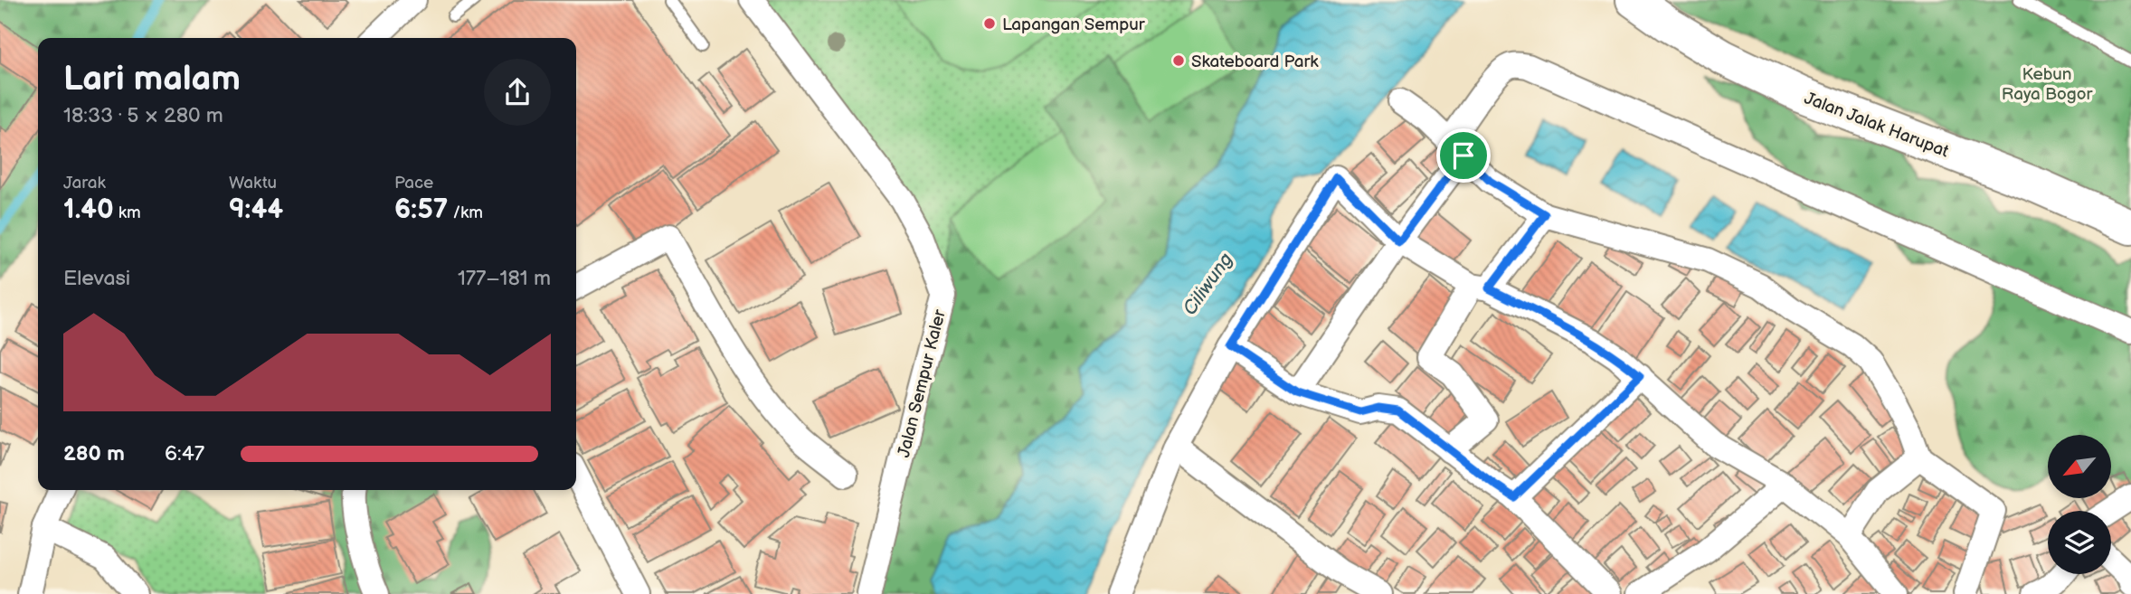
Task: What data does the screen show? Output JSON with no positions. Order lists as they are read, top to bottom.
{
  "streets": {
    "main road": ["Jalan Jalak Harupat"],
    "street": ["Jalan Sempur Kaler"]
  },
  "water": ["Ciliwung"],
  "parks": ["Kebun Raya Bogor"],
  "places": ["Lapangan Sempur", "Skateboard Park"],
  "north": "bottom left",
  "page": {
    "heading": ["Lari malam", "18:33 · 5 × 280 m"],
    "stats": [
      ["Jarak", "1.40 km"],
      ["Waktu", "9:44"],
      ["Pace", "6:57 /km"]
    ],
    "chart": ["Elevasi", "177–181 m"],
    "list": [
      {
        "name": "280 m",
        "note": "6:47"
      }
    ]
  }
}
